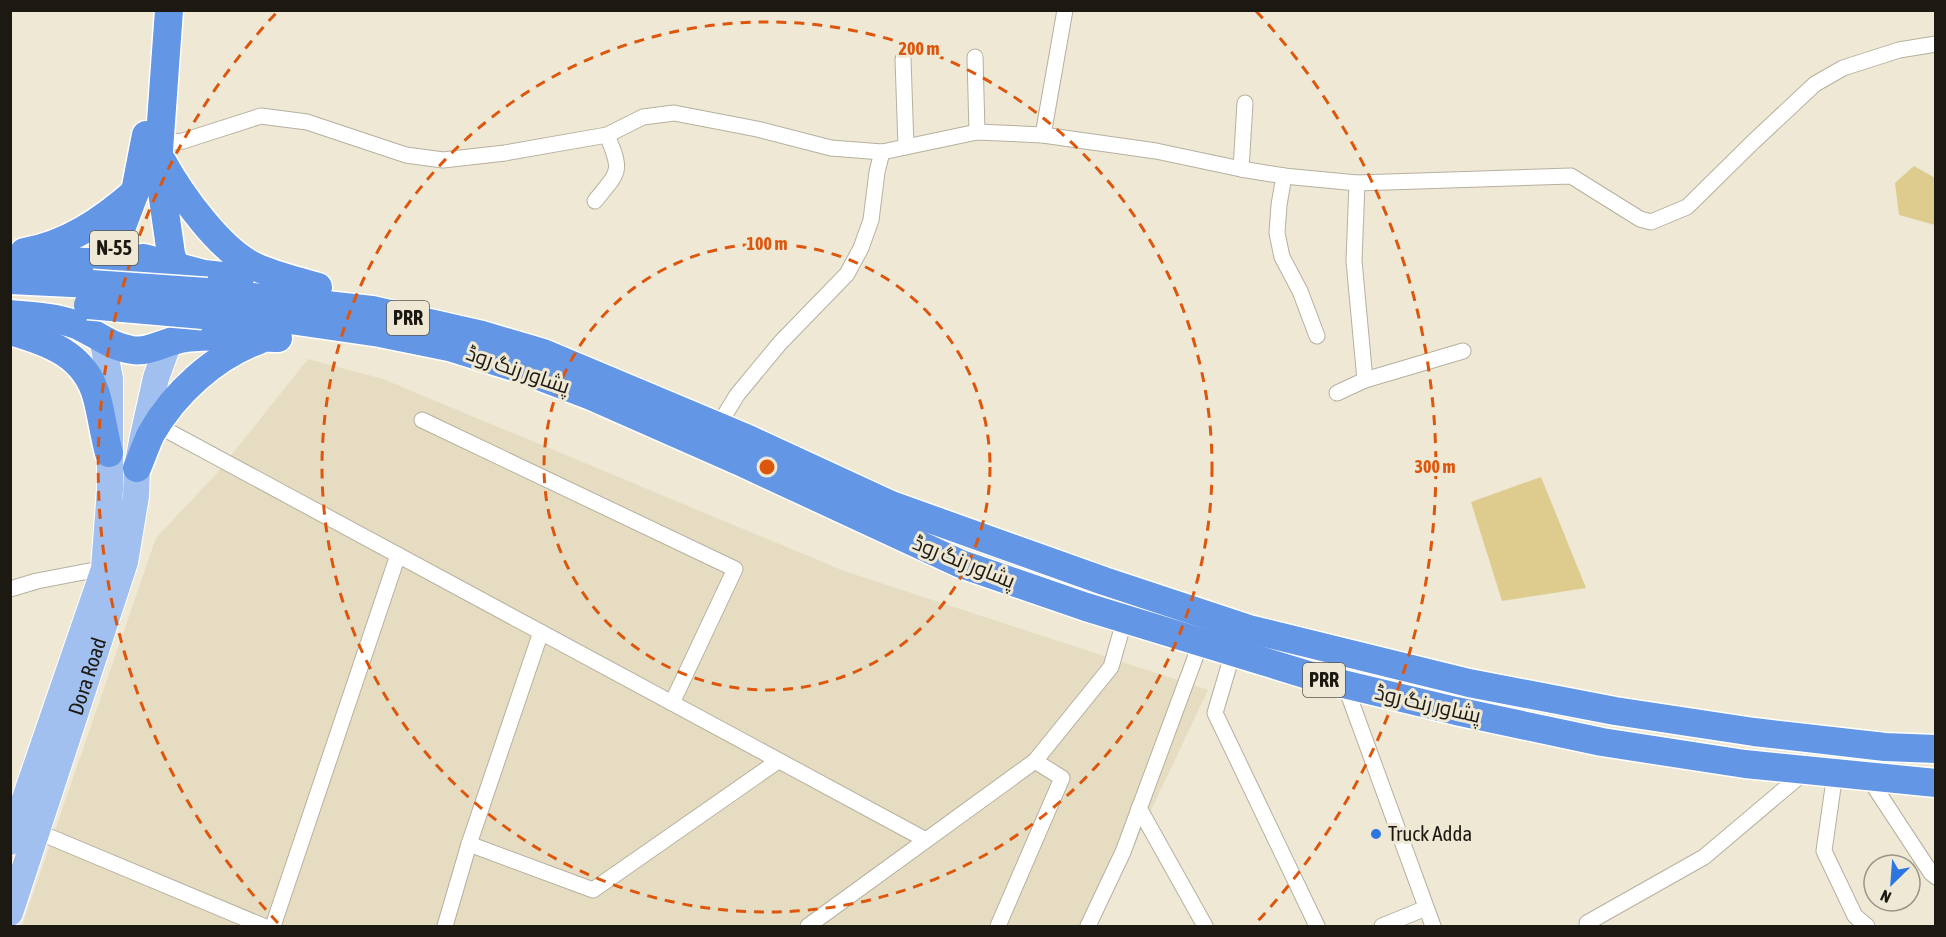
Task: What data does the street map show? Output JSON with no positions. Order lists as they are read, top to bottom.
{
  "streets": {
    "highway": ["N-55", "PRR", "پشاور رنگ روڈ"],
    "main road": ["Dora Road"]
  },
  "crossings": [
    ["N-55", "Dora Road"]
  ],
  "places": ["Truck Adda"],
  "north": "bottom left",
  "rings": ["200 m", "100 m", "300 m"]
}
